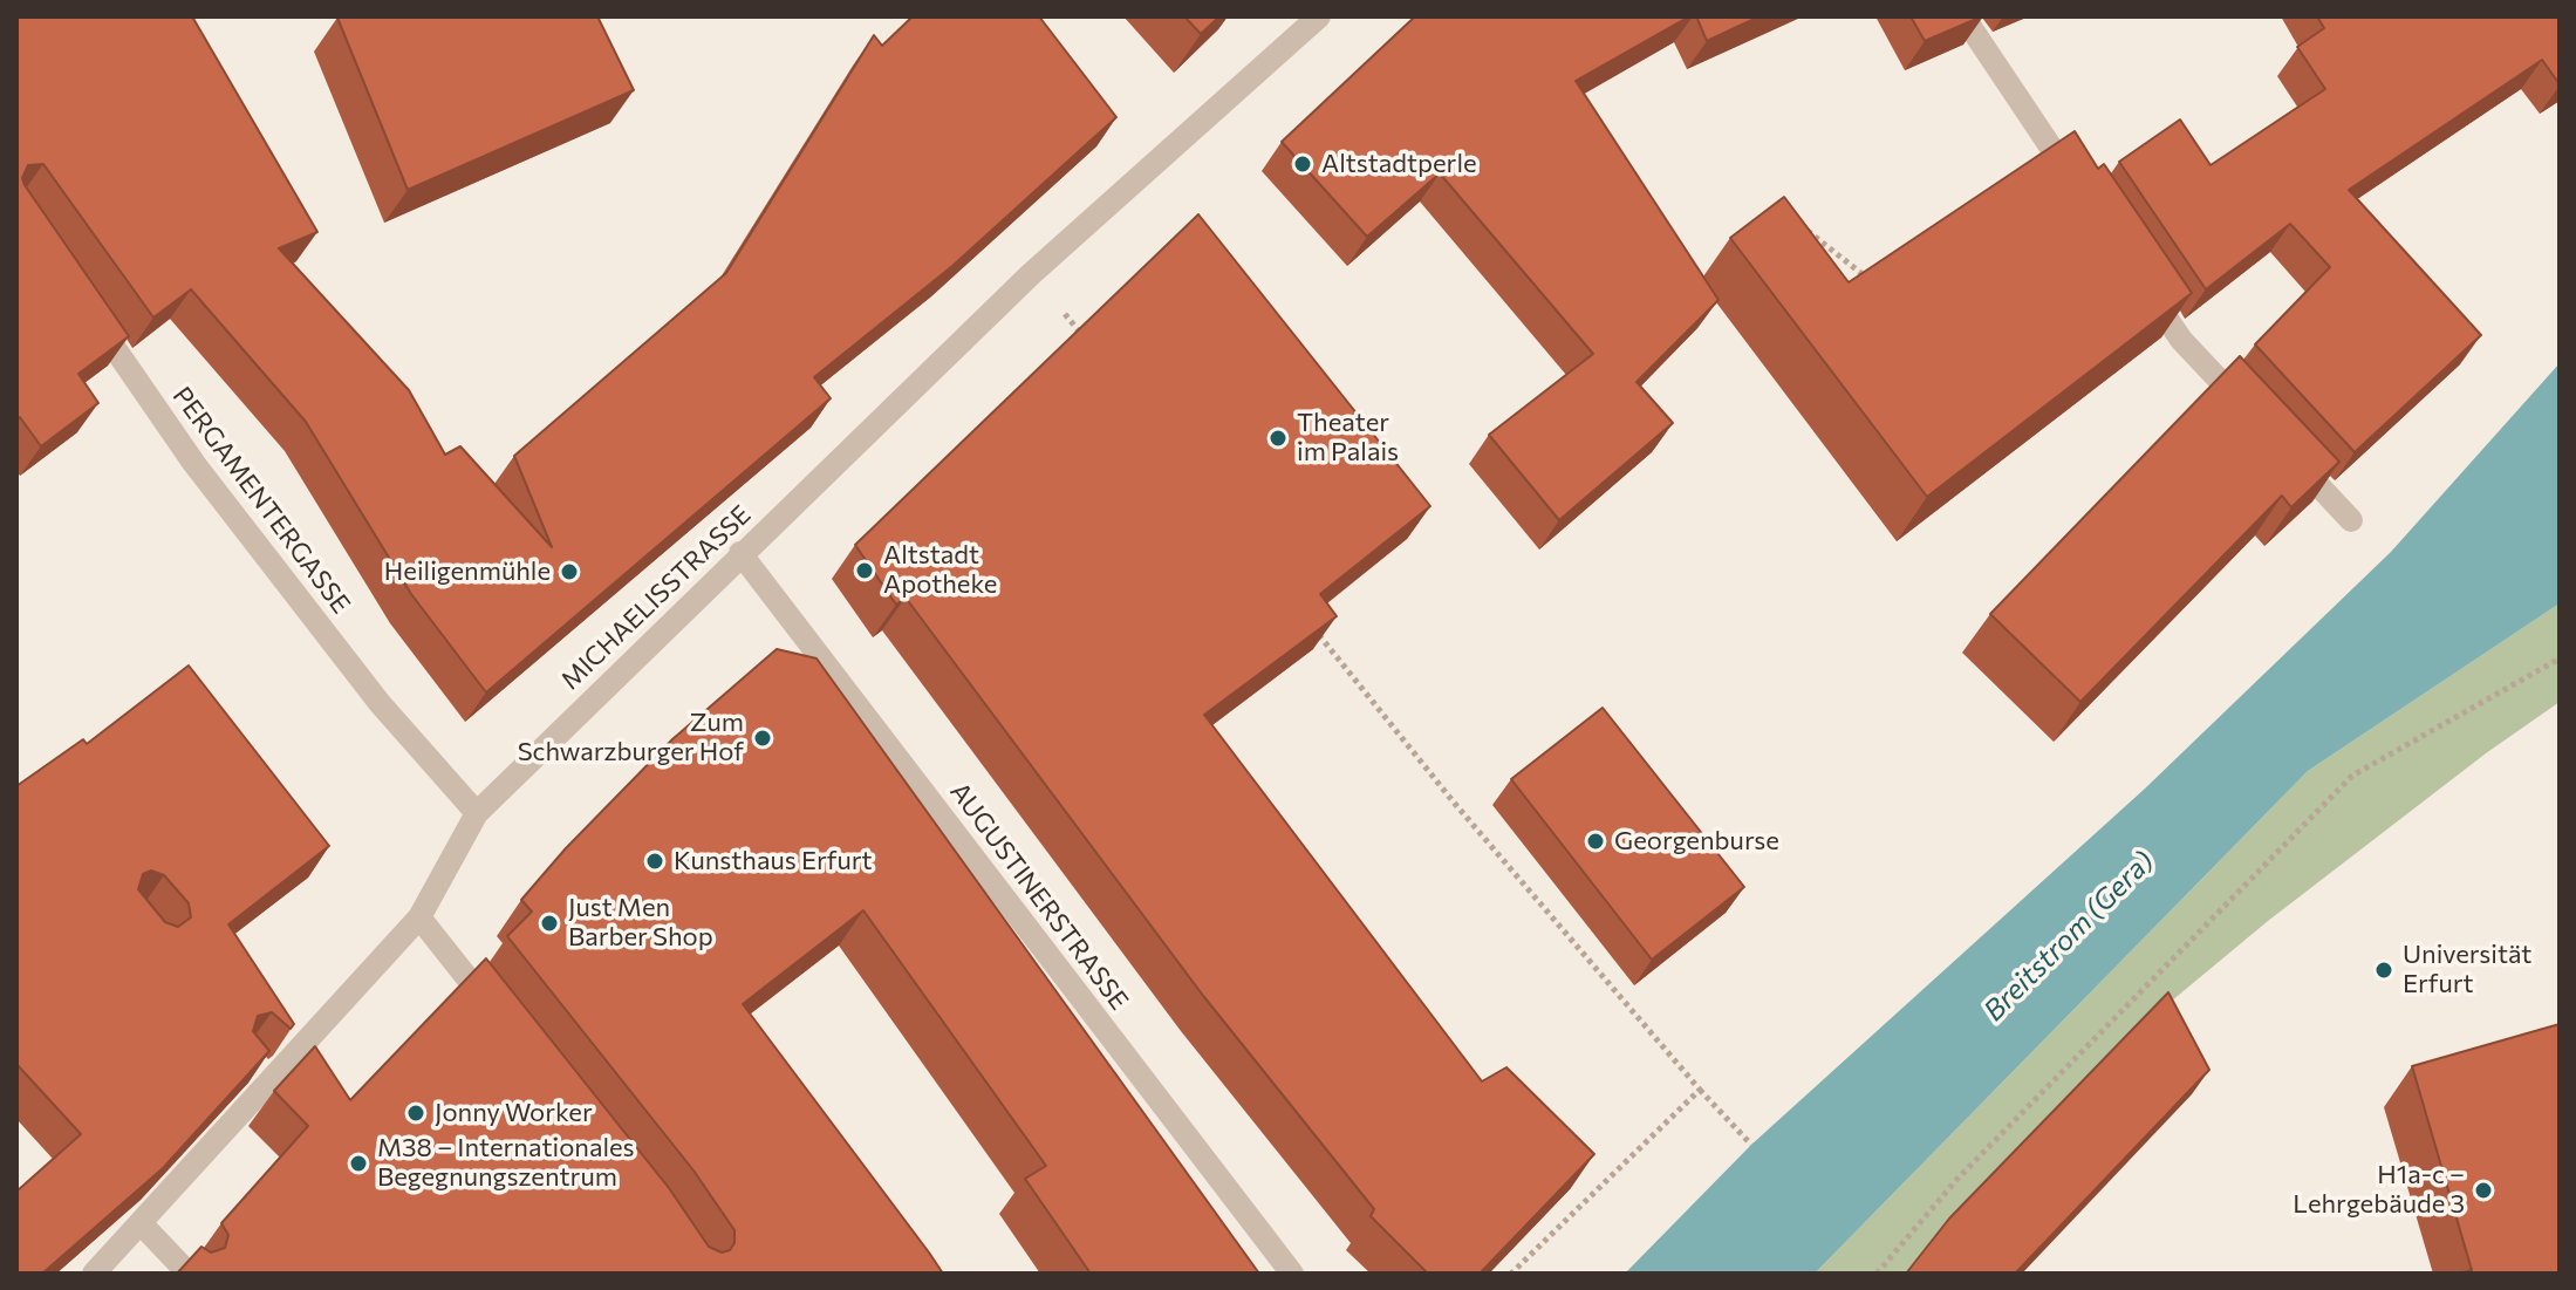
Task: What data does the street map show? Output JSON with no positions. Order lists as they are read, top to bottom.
{
  "streets": {
    "street": ["PERGAMENTERGASSE", "MICHAELISSTRASSE", "AUGUSTINERSTRASSE"]
  },
  "crossings": [
    ["PERGAMENTERGASSE", "MICHAELISSTRASSE"],
    ["MICHAELISSTRASSE", "AUGUSTINERSTRASSE"]
  ],
  "water": ["Breitstrom (Gera)"],
  "places": [
    "Altstadtperle",
    "Theater im Palais",
    "Altstadt Apotheke",
    "Heiligenmühle",
    "Zum Schwarzburger Hof",
    "Georgenburse",
    "Kunsthaus Erfurt",
    "Just Men Barber Shop",
    "Universität Erfurt",
    "Jonny Worker",
    "M38 – Internationales Begegnungszentrum",
    "H1a-c – Lehrgebäude 3"
  ]
}
